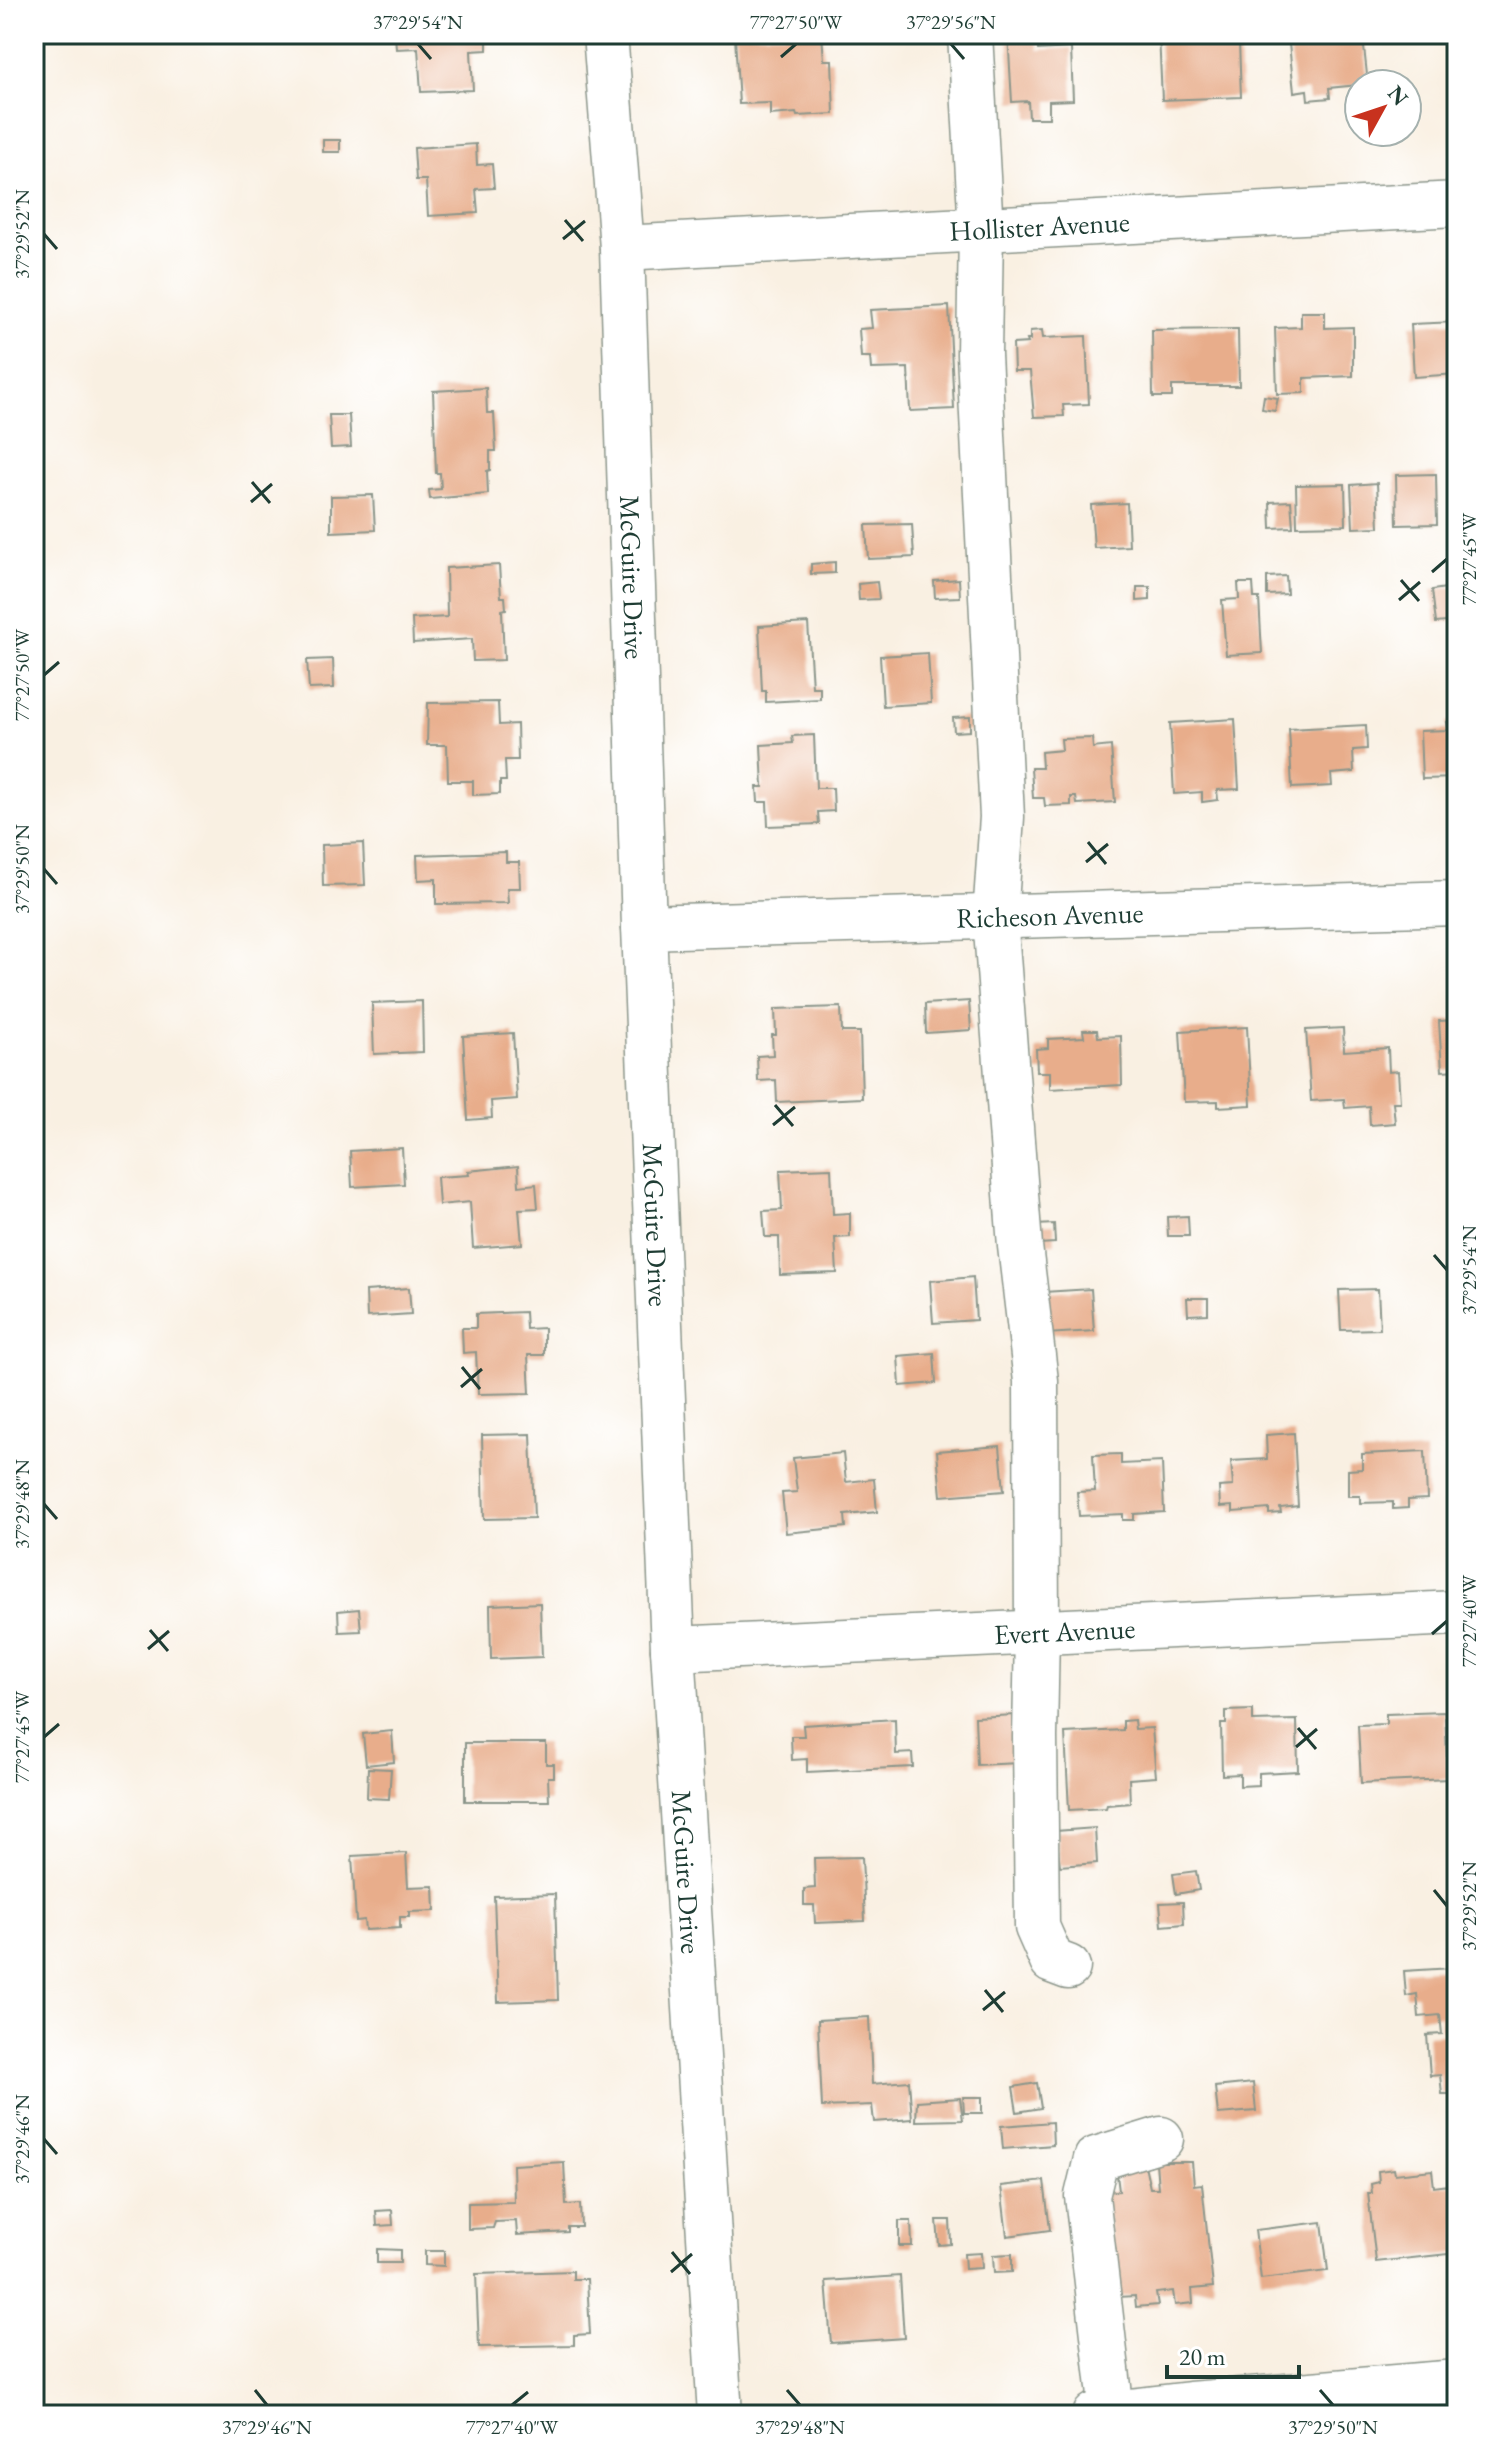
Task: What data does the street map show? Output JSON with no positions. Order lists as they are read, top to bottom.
{
  "streets": {
    "street": [
      "Hollister Avenue",
      "McGuire Drive",
      "Richeson Avenue",
      "Evert Avenue"
    ]
  },
  "crossings": [
    ["Hollister Avenue", "McGuire Drive"],
    ["McGuire Drive", "Richeson Avenue"],
    ["McGuire Drive", "Evert Avenue"]
  ],
  "scale_bar": "20 m",
  "north": "top right",
  "coordinates": [
    "37°29'54\"N",
    "77°27'50\"W",
    "37°29'56\"N",
    "37°29'52\"N",
    "77°27'45\"W",
    "37°29'50\"N",
    "37°29'48\"N",
    "77°27'40\"W",
    "37°29'46\"N"
  ]
}
